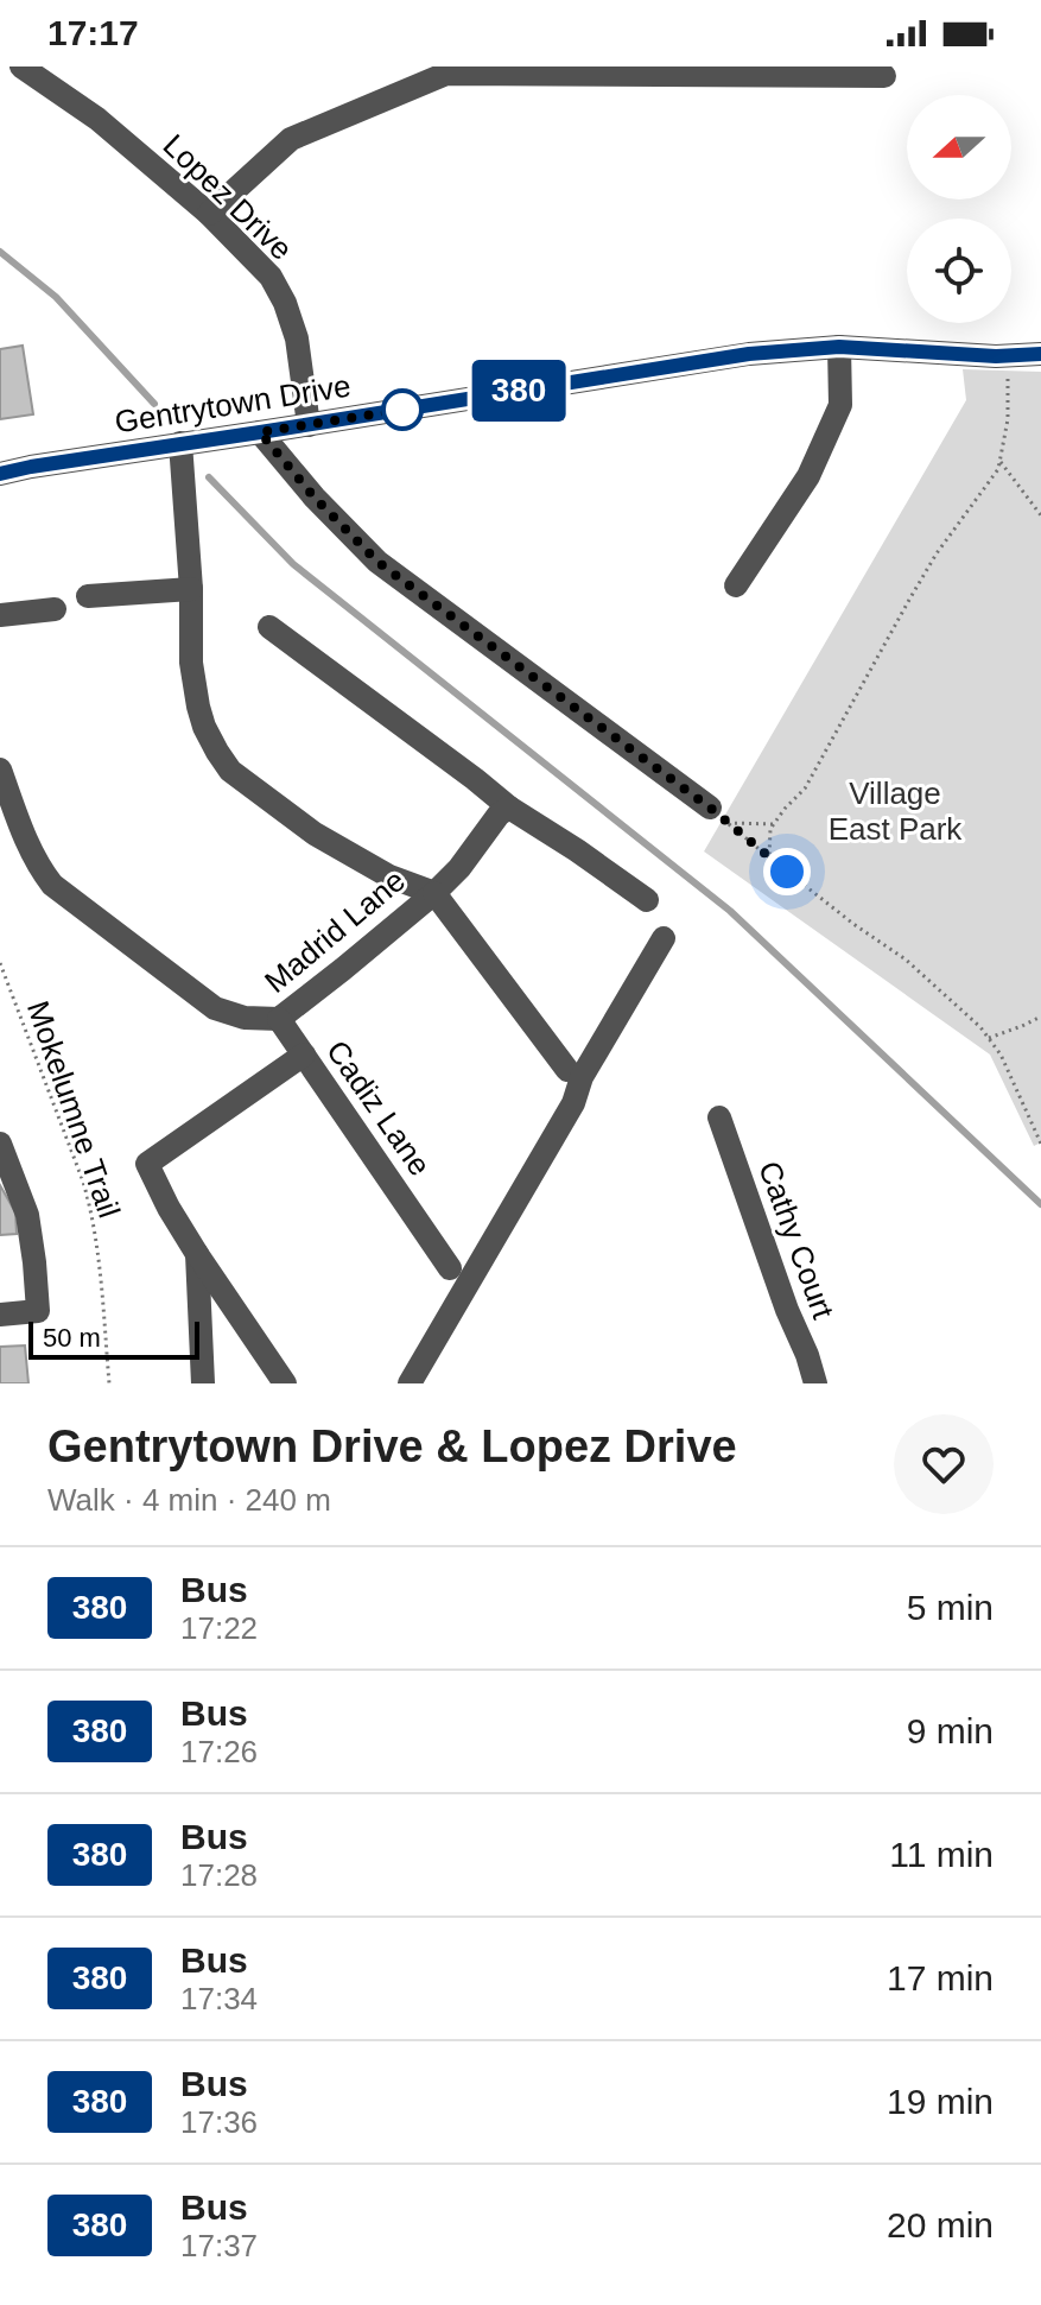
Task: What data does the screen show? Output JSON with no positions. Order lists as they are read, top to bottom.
{
  "streets": {
    "street": [
      "Lopez Drive",
      "Gentrytown Drive",
      "Madrid Lane",
      "Cadiz Lane",
      "Cathy Court"
    ],
    "path": ["Mokelumne Trail"]
  },
  "crossings": [
    ["Lopez Drive", "Gentrytown Drive"],
    ["Gentrytown Drive", "Madrid Lane"],
    ["Madrid Lane", "Cadiz Lane"]
  ],
  "parks": ["Village East Park"],
  "lines": ["bus line 380"],
  "scale_bar": "50 m",
  "north": "left",
  "page": {
    "status": "17:17",
    "on_map": "380",
    "scale": "50 m",
    "heading": ["Gentrytown Drive & Lopez Drive", "Walk · 4 min · 240 m"],
    "list": [
      {
        "mark": "380",
        "name": "Bus",
        "note": "17:22",
        "value": "5 min"
      },
      {
        "mark": "380",
        "name": "Bus",
        "note": "17:26",
        "value": "9 min"
      },
      {
        "mark": "380",
        "name": "Bus",
        "note": "17:28",
        "value": "11 min"
      },
      {
        "mark": "380",
        "name": "Bus",
        "note": "17:34",
        "value": "17 min"
      },
      {
        "mark": "380",
        "name": "Bus",
        "note": "17:36",
        "value": "19 min"
      },
      {
        "mark": "380",
        "name": "Bus",
        "note": "17:37",
        "value": "20 min"
      }
    ]
  }
}
